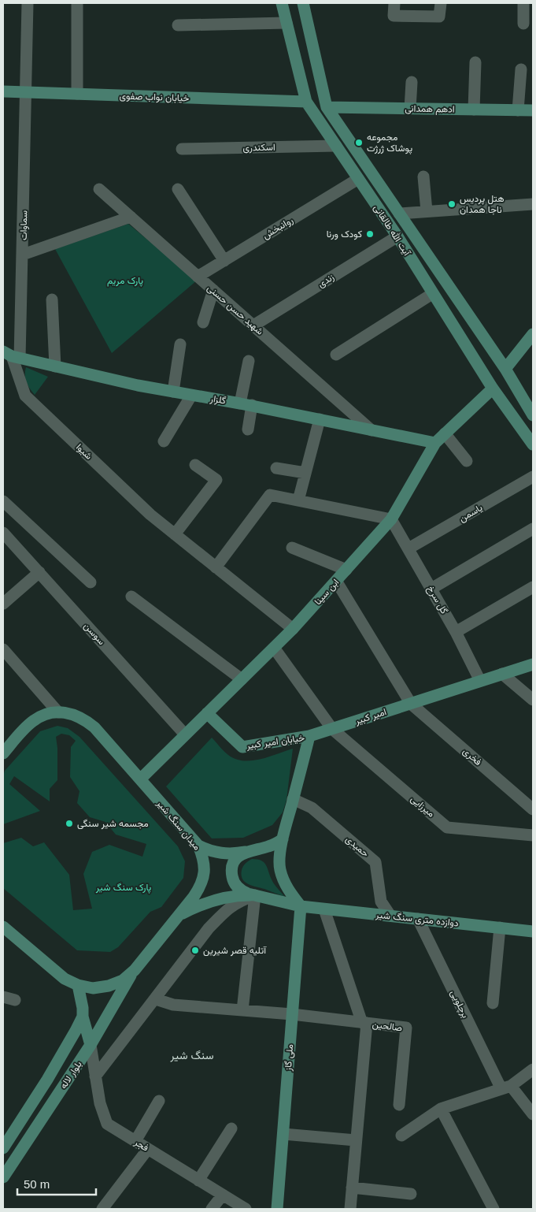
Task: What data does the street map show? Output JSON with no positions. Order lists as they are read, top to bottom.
{
  "streets": {
    "main road": [
      "خیابان نواب صفوی",
      "ادهم همدانی",
      "آیت الله طالقانی",
      "گلزار",
      "ابن سینا",
      "امیر کبیر",
      "خیابان امیر کبیر",
      "میدان سنگ شیر",
      "دوازده متری سنگ شیر",
      "ملی گاز",
      "بلوار لاله"
    ],
    "street": [
      "اسکندری",
      "سماوات",
      "روانبخش",
      "زندی",
      "شهید حسن حسنی",
      "شیوا",
      "یاسمن",
      "گل سرخ",
      "سوسن",
      "فخری",
      "میرزایی",
      "حمیدی",
      "برچلویی",
      "صالحین",
      "فجر"
    ]
  },
  "crossings": [
    ["خیابان نواب صفوی", "سماوات"],
    ["خیابان نواب صفوی", "آیت الله طالقانی"],
    ["ادهم همدانی", "آیت الله طالقانی"],
    ["اسکندری", "آیت الله طالقانی"],
    ["سماوات", "گلزار"],
    ["سماوات", "شیوا"],
    ["روانبخش", "آیت الله طالقانی"],
    ["روانبخش", "شهید حسن حسنی"],
    ["آیت الله طالقانی", "زندی"],
    ["آیت الله طالقانی", "ابن سینا"],
    ["زندی", "شهید حسن حسنی"],
    ["شهید حسن حسنی", "گلزار"],
    ["گلزار", "شیوا"],
    ["گلزار", "ابن سینا"],
    ["شیوا", "ابن سینا"],
    ["یاسمن", "گل سرخ"],
    ["ابن سینا", "گل سرخ"],
    ["ابن سینا", "سوسن"],
    ["ابن سینا", "خیابان امیر کبیر"],
    ["ابن سینا", "فخری"],
    ["ابن سینا", "میرزایی"],
    ["ابن سینا", "میدان سنگ شیر"],
    ["گل سرخ", "امیر کبیر"],
    ["امیر کبیر", "خیابان امیر کبیر"],
    ["امیر کبیر", "فخری"],
    ["امیر کبیر", "میرزایی"],
    ["میدان سنگ شیر", "بلوار لاله"],
    ["حمیدی", "دوازده متری سنگ شیر"],
    ["دوازده متری سنگ شیر", "برچلویی"],
    ["دوازده متری سنگ شیر", "ملی گاز"],
    ["صالحین", "ملی گاز"],
    ["بلوار لاله", "فجر"]
  ],
  "districts": ["سنگ شیر"],
  "parks": ["پارک مریم", "پارک سنگ شیر"],
  "places": [
    "مجموعه پوشاک ژرژت",
    "هتل پردیس ناجا همدان",
    "کودک ورنا",
    "مجسمه شیر سنگی",
    "آتلیه قصر شیرین"
  ],
  "scale_bar": "50 m"
}
